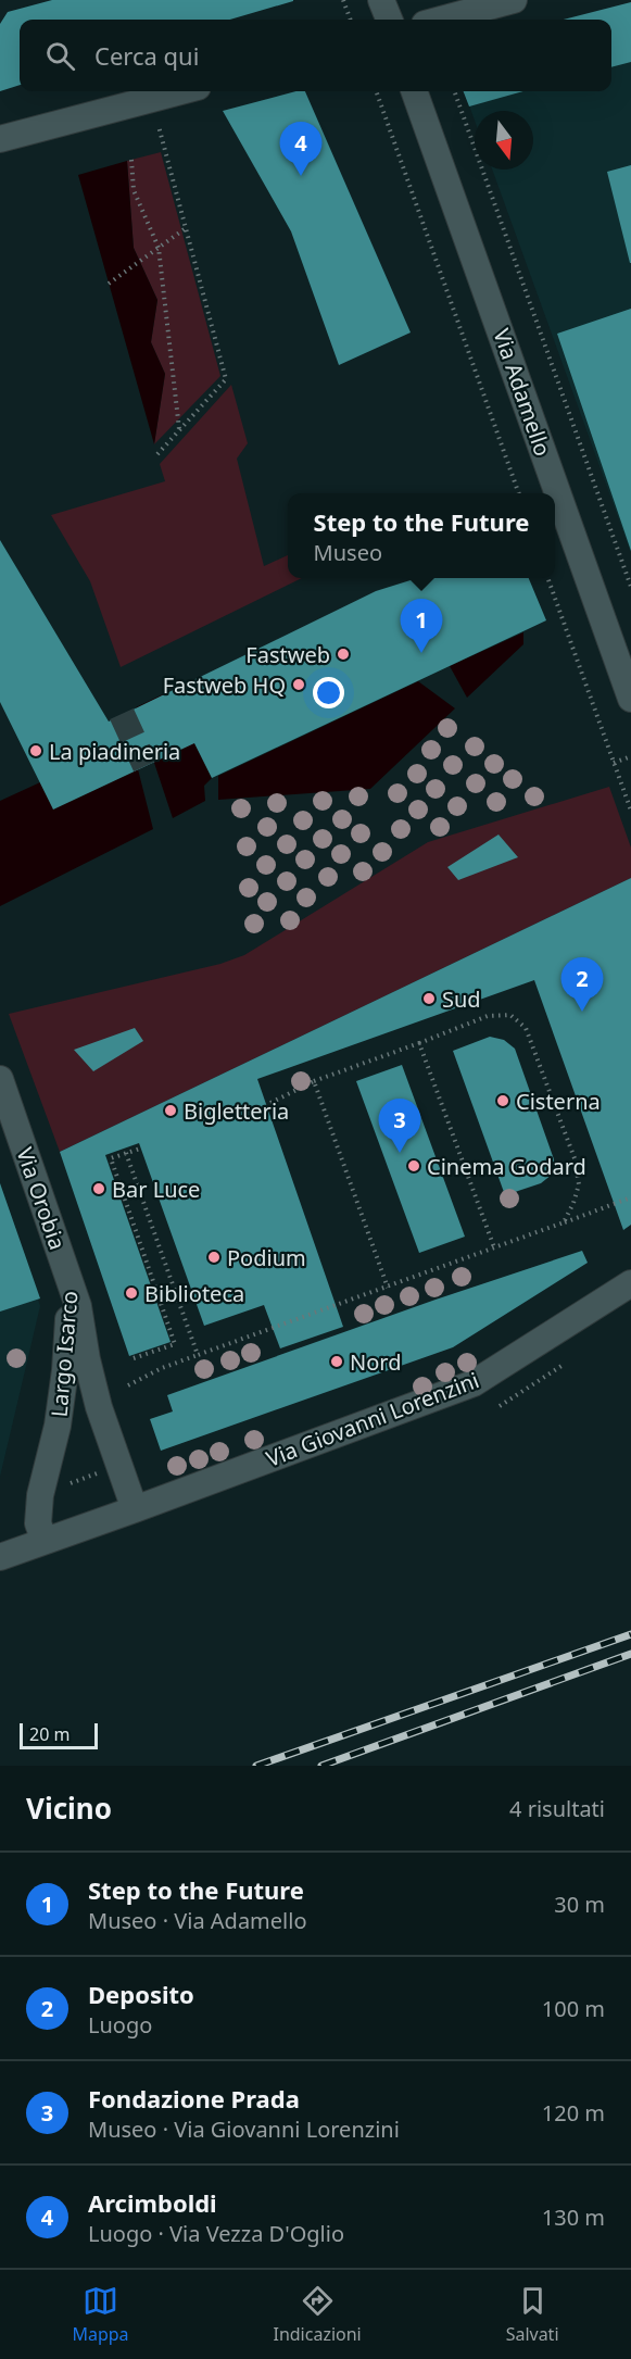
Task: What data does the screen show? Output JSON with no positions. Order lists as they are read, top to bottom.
{
  "streets": {
    "street": [
      "Via Adamello",
      "Via Orobia",
      "Largo Isarco",
      "Via Giovanni Lorenzini"
    ]
  },
  "crossings": [
    ["Via Orobia", "Largo Isarco"],
    ["Largo Isarco", "Via Giovanni Lorenzini"]
  ],
  "places": [
    "Fastweb",
    "Fastweb HQ",
    "La piadineria",
    "Sud",
    "Cisterna",
    "Bigletteria",
    "Cinema Godard",
    "Bar Luce",
    "Podium",
    "Biblioteca",
    "Nord"
  ],
  "scale_bar": "20 m",
  "north": "bottom",
  "page": {
    "search": "Cerca qui",
    "pins": [
      "4",
      "1",
      "2",
      "3"
    ],
    "popup": ["Step to the Future", "Museo"],
    "scale": "20 m",
    "heading": ["Vicino", "4 risultati"],
    "list": [
      {
        "mark": "1",
        "name": "Step to the Future",
        "note": "Museo · Via Adamello",
        "value": "30 m"
      },
      {
        "mark": "2",
        "name": "Deposito",
        "note": "Luogo",
        "value": "100 m"
      },
      {
        "mark": "3",
        "name": "Fondazione Prada",
        "note": "Museo · Via Giovanni Lorenzini",
        "value": "120 m"
      },
      {
        "mark": "4",
        "name": "Arcimboldi",
        "note": "Luogo · Via Vezza D'Oglio",
        "value": "130 m"
      }
    ],
    "nav": ["Mappa", "Indicazioni", "Salvati"]
  }
}
